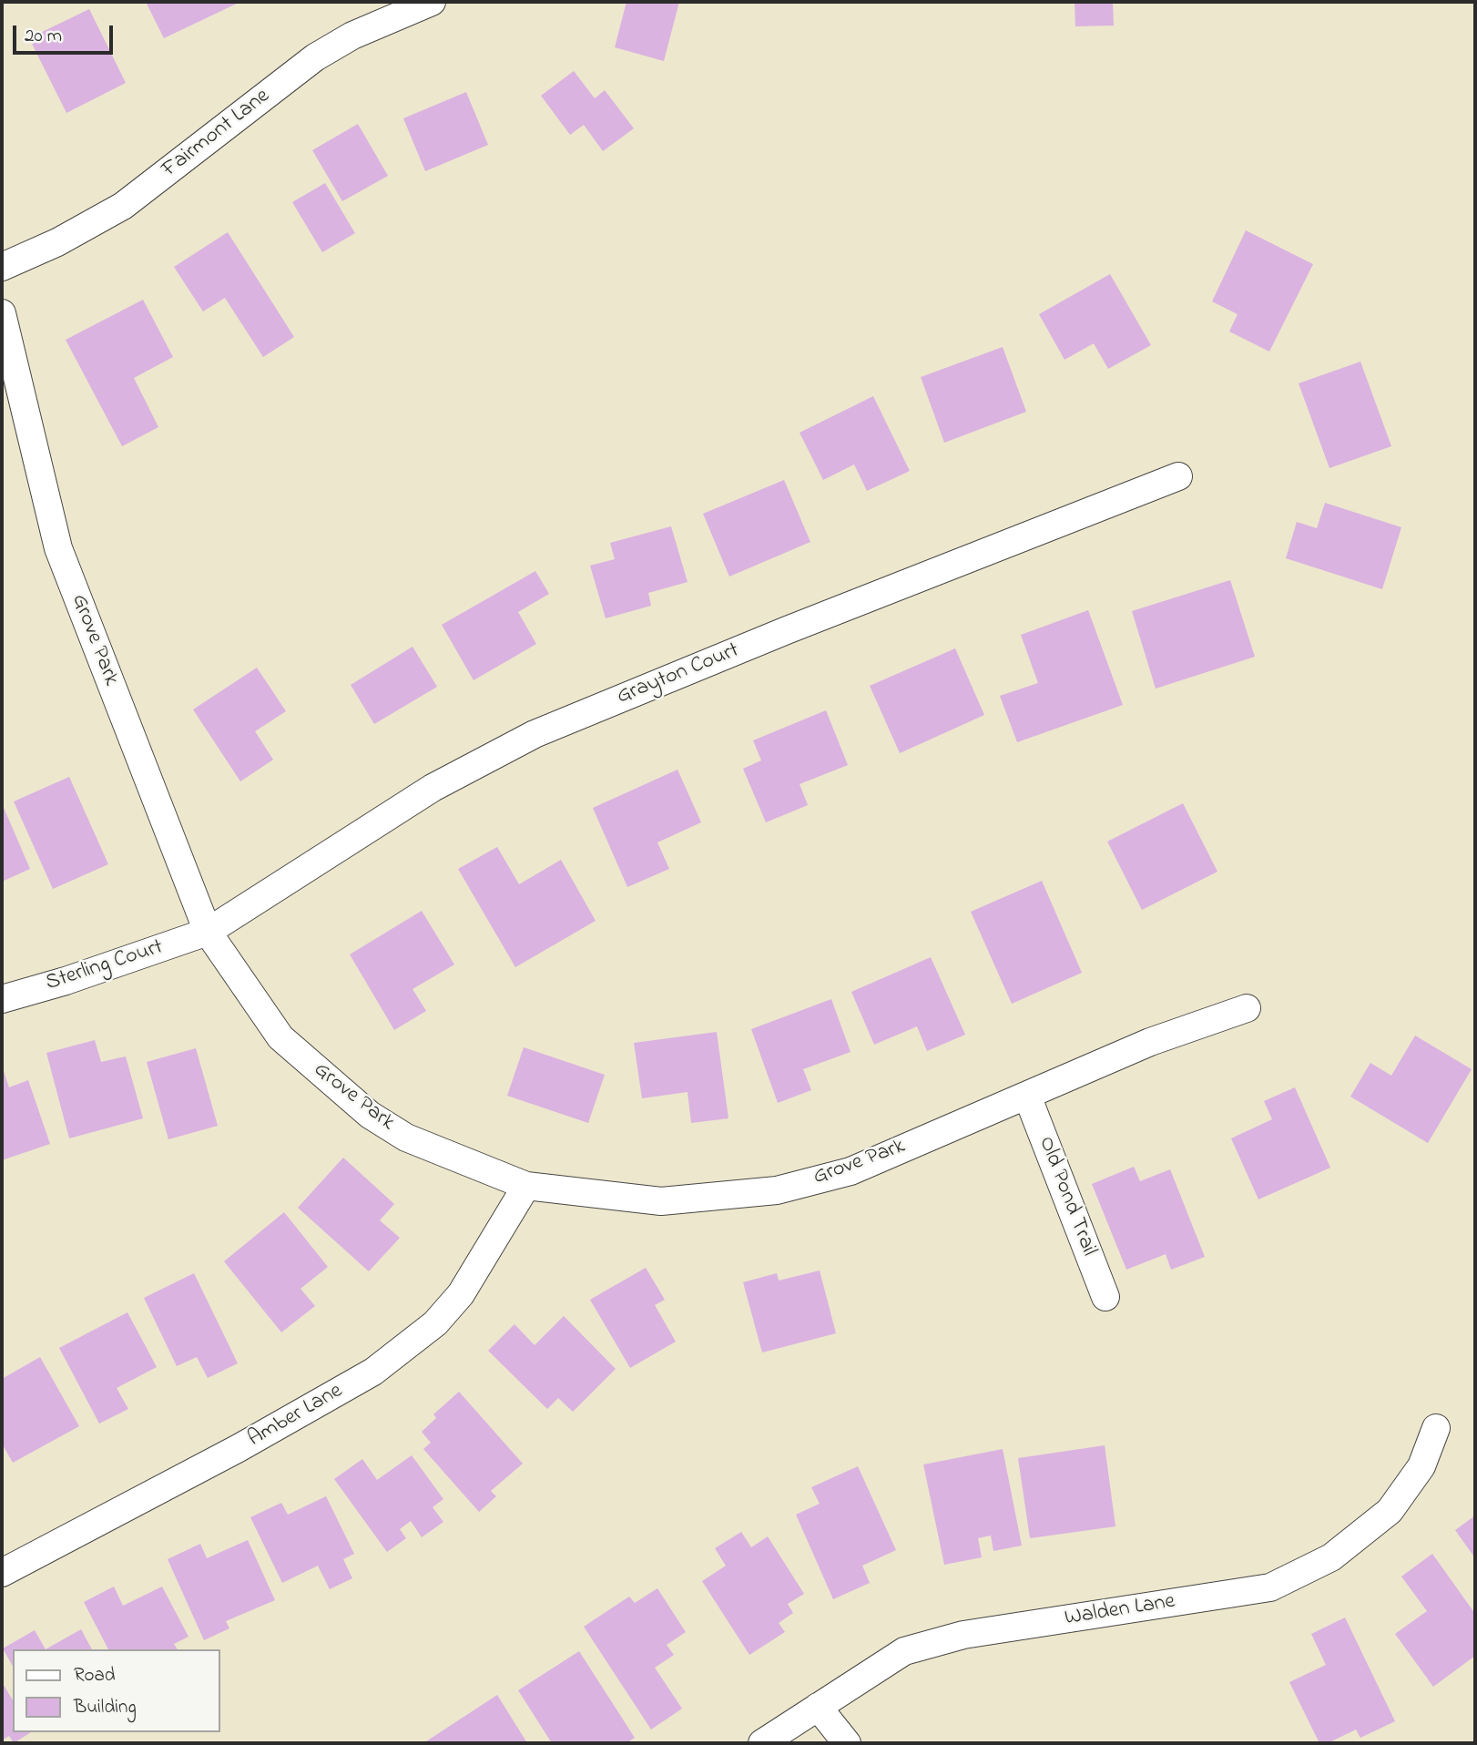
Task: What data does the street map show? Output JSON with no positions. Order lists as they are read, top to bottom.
{
  "streets": {
    "street": [
      "Fairmont Lane",
      "Grove Park",
      "Grayton Court",
      "Sterling Court",
      "Old Pond Trail",
      "Amber Lane",
      "Walden Lane"
    ]
  },
  "crossings": [
    ["Grove Park", "Grayton Court"],
    ["Grove Park", "Sterling Court"],
    ["Grove Park", "Old Pond Trail"],
    ["Grove Park", "Amber Lane"],
    ["Grayton Court", "Sterling Court"]
  ],
  "legend": ["Road", "Building"],
  "scale_bar": "20 m"
}
